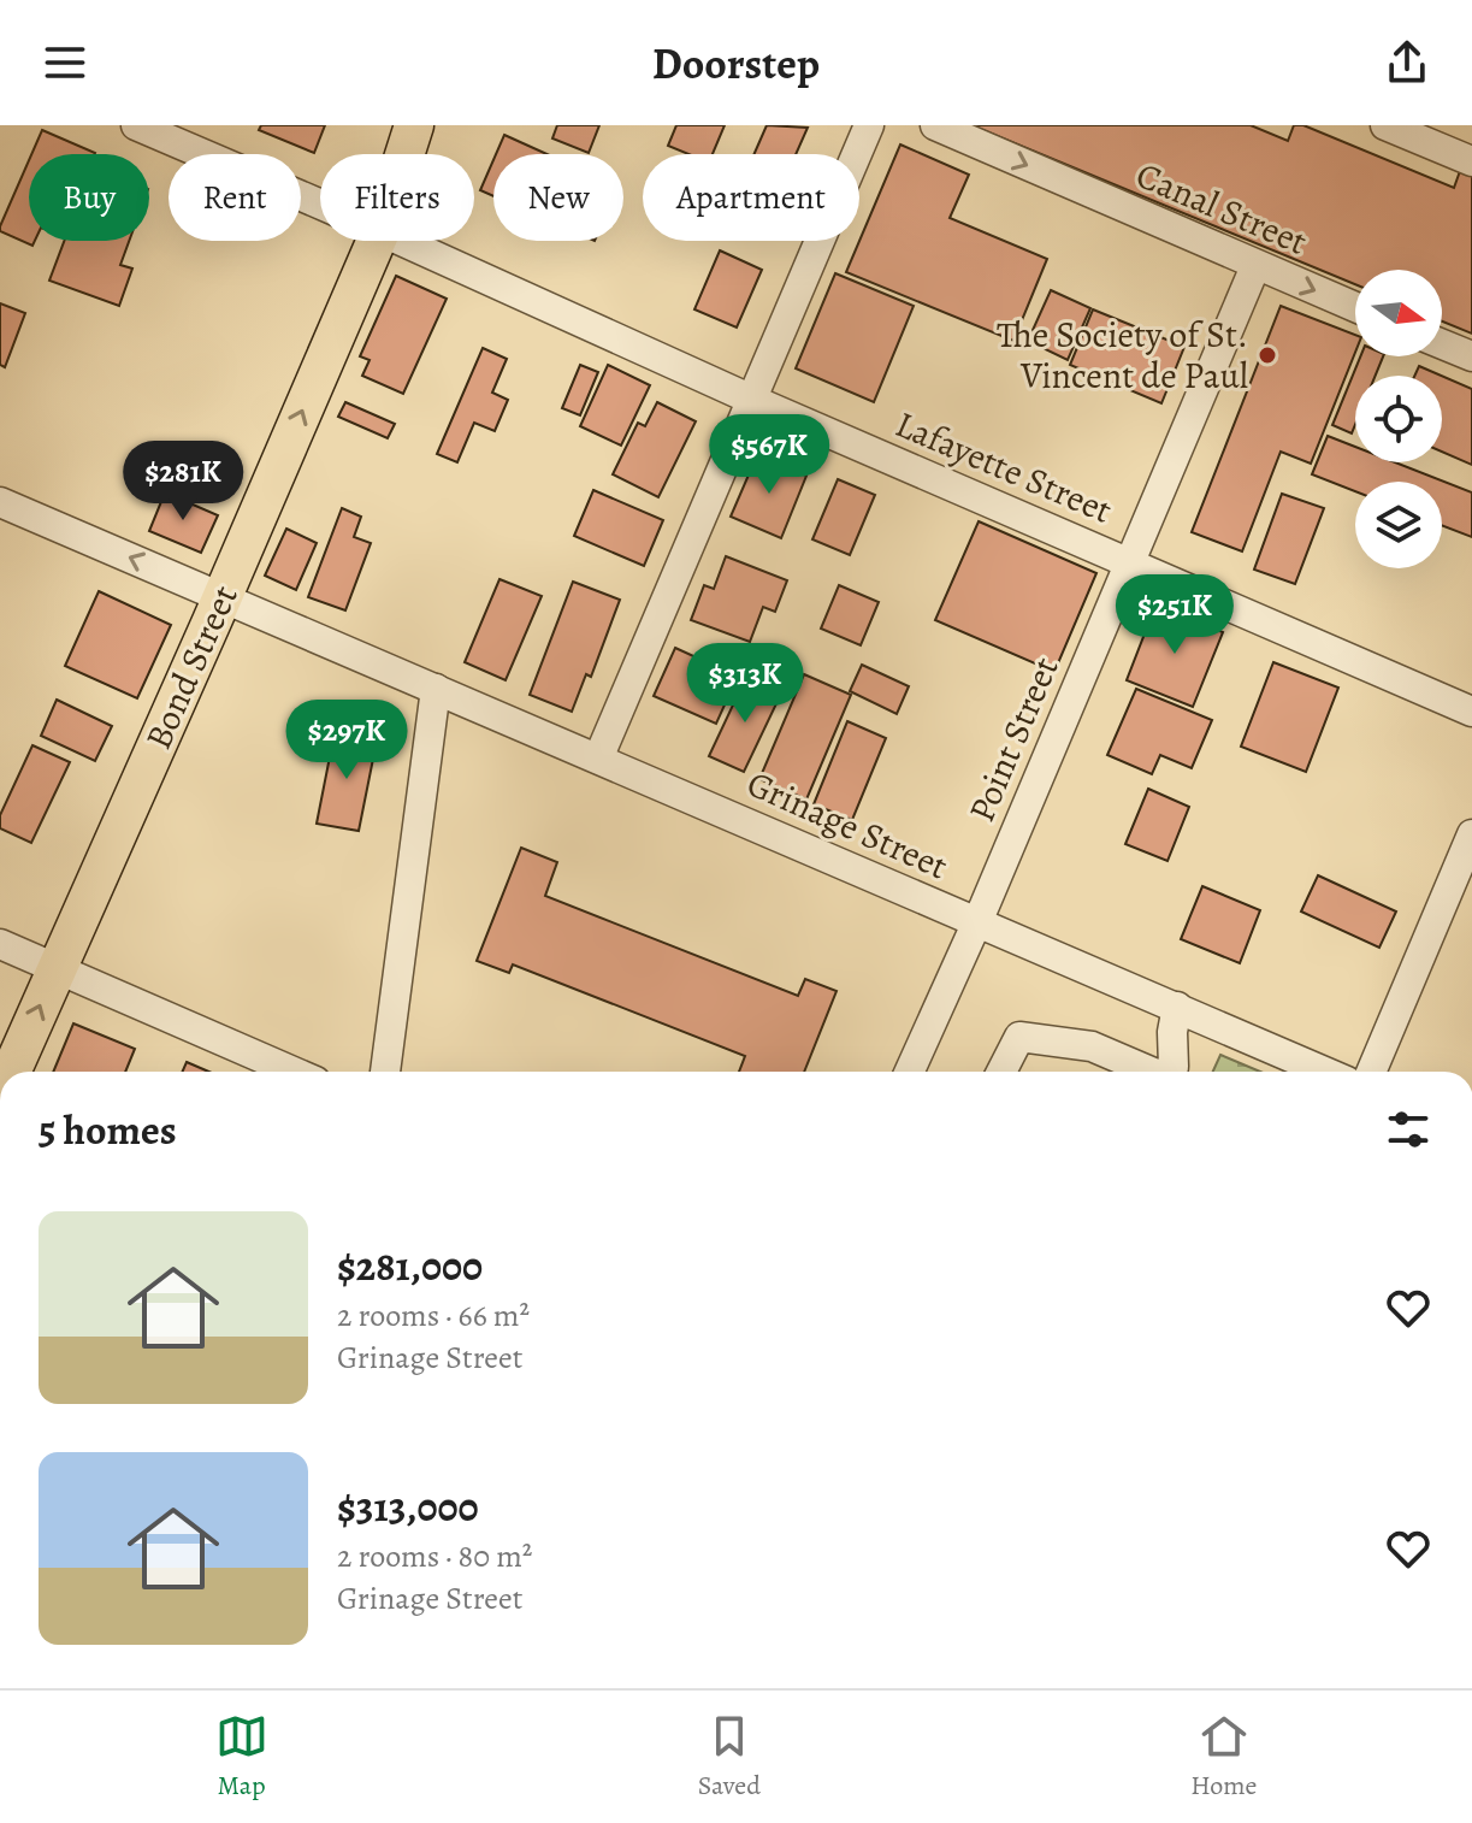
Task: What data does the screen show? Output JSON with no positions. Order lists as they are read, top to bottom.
{
  "streets": {
    "main road": ["Bond Street"],
    "street": [
      "Canal Street",
      "Lafayette Street",
      "Point Street",
      "Grinage Street"
    ]
  },
  "crossings": [
    ["Canal Street", "Point Street"],
    ["Lafayette Street", "Point Street"],
    ["Bond Street", "Grinage Street"],
    ["Point Street", "Grinage Street"]
  ],
  "one_way": ["Canal Street", "Bond Street"],
  "places": ["The Society of St. Vincent de Paul"],
  "north": "right",
  "page": {
    "header": "Doorstep",
    "chip": [
      "Buy",
      "Rent",
      "Filters",
      "New",
      "Apartment"
    ],
    "price": [
      "$567K",
      "$281K",
      "$251K",
      "$313K",
      "$297K"
    ],
    "heading": "5 homes",
    "list": [
      {
        "name": "$281,000",
        "note": "2 rooms · 66 m² · Grinage Street"
      },
      {
        "name": "$313,000",
        "note": "2 rooms · 80 m² · Grinage Street"
      }
    ],
    "tabs": ["Map", "Saved", "Home"]
  }
}
